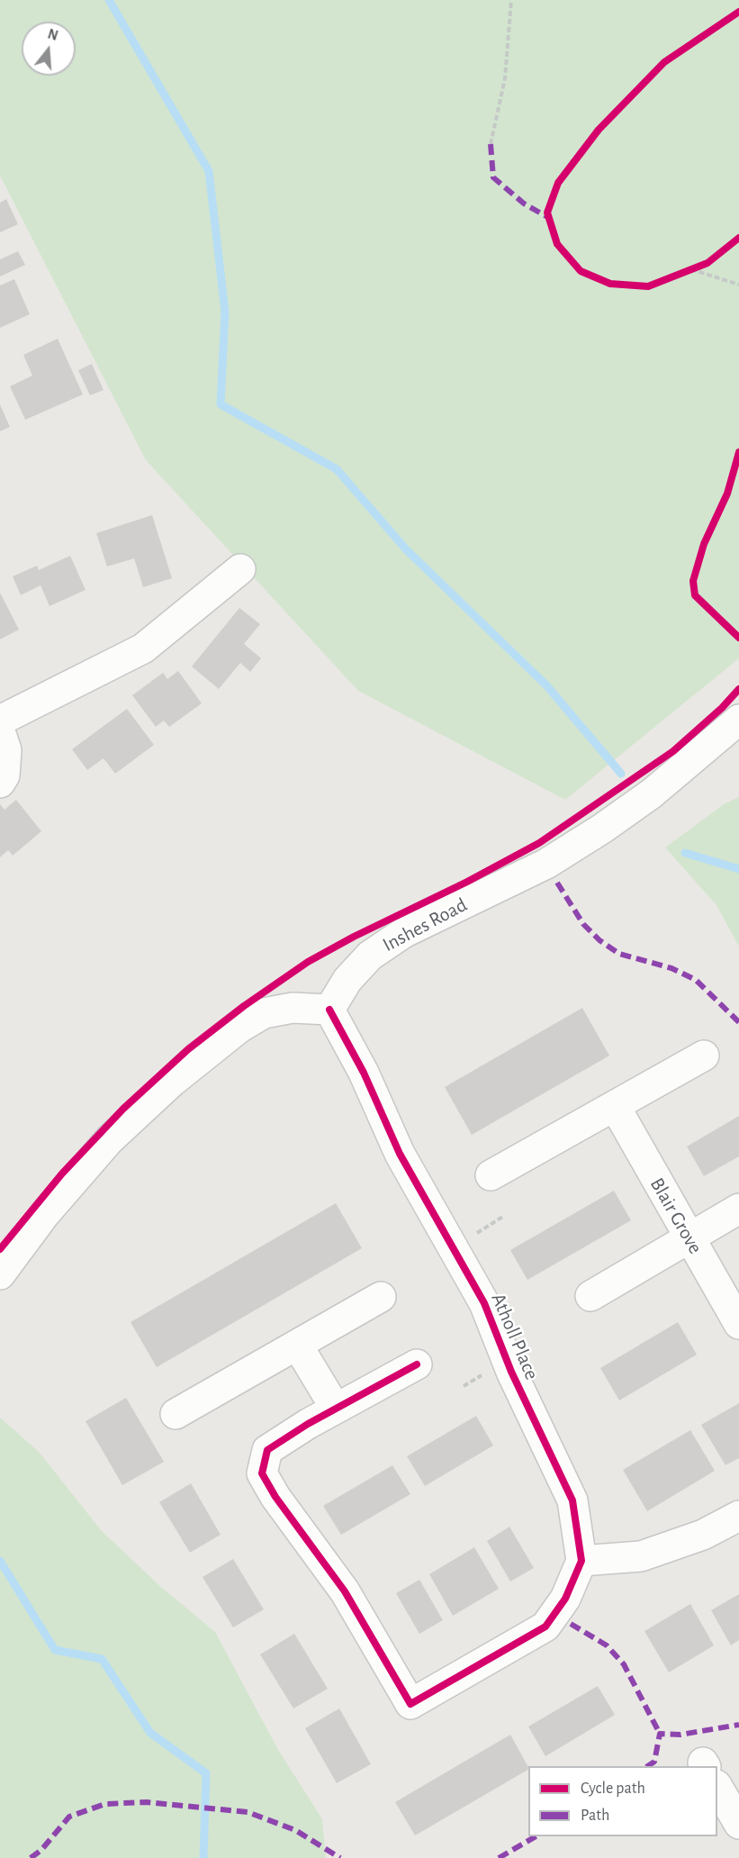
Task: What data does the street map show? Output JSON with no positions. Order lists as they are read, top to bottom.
{
  "streets": {
    "street": ["Inshes Road", "Blair Grove", "Atholl Place"]
  },
  "crossings": [
    ["Inshes Road", "Atholl Place"]
  ],
  "legend": ["Cycle path", "Path"],
  "north": "top"
}
